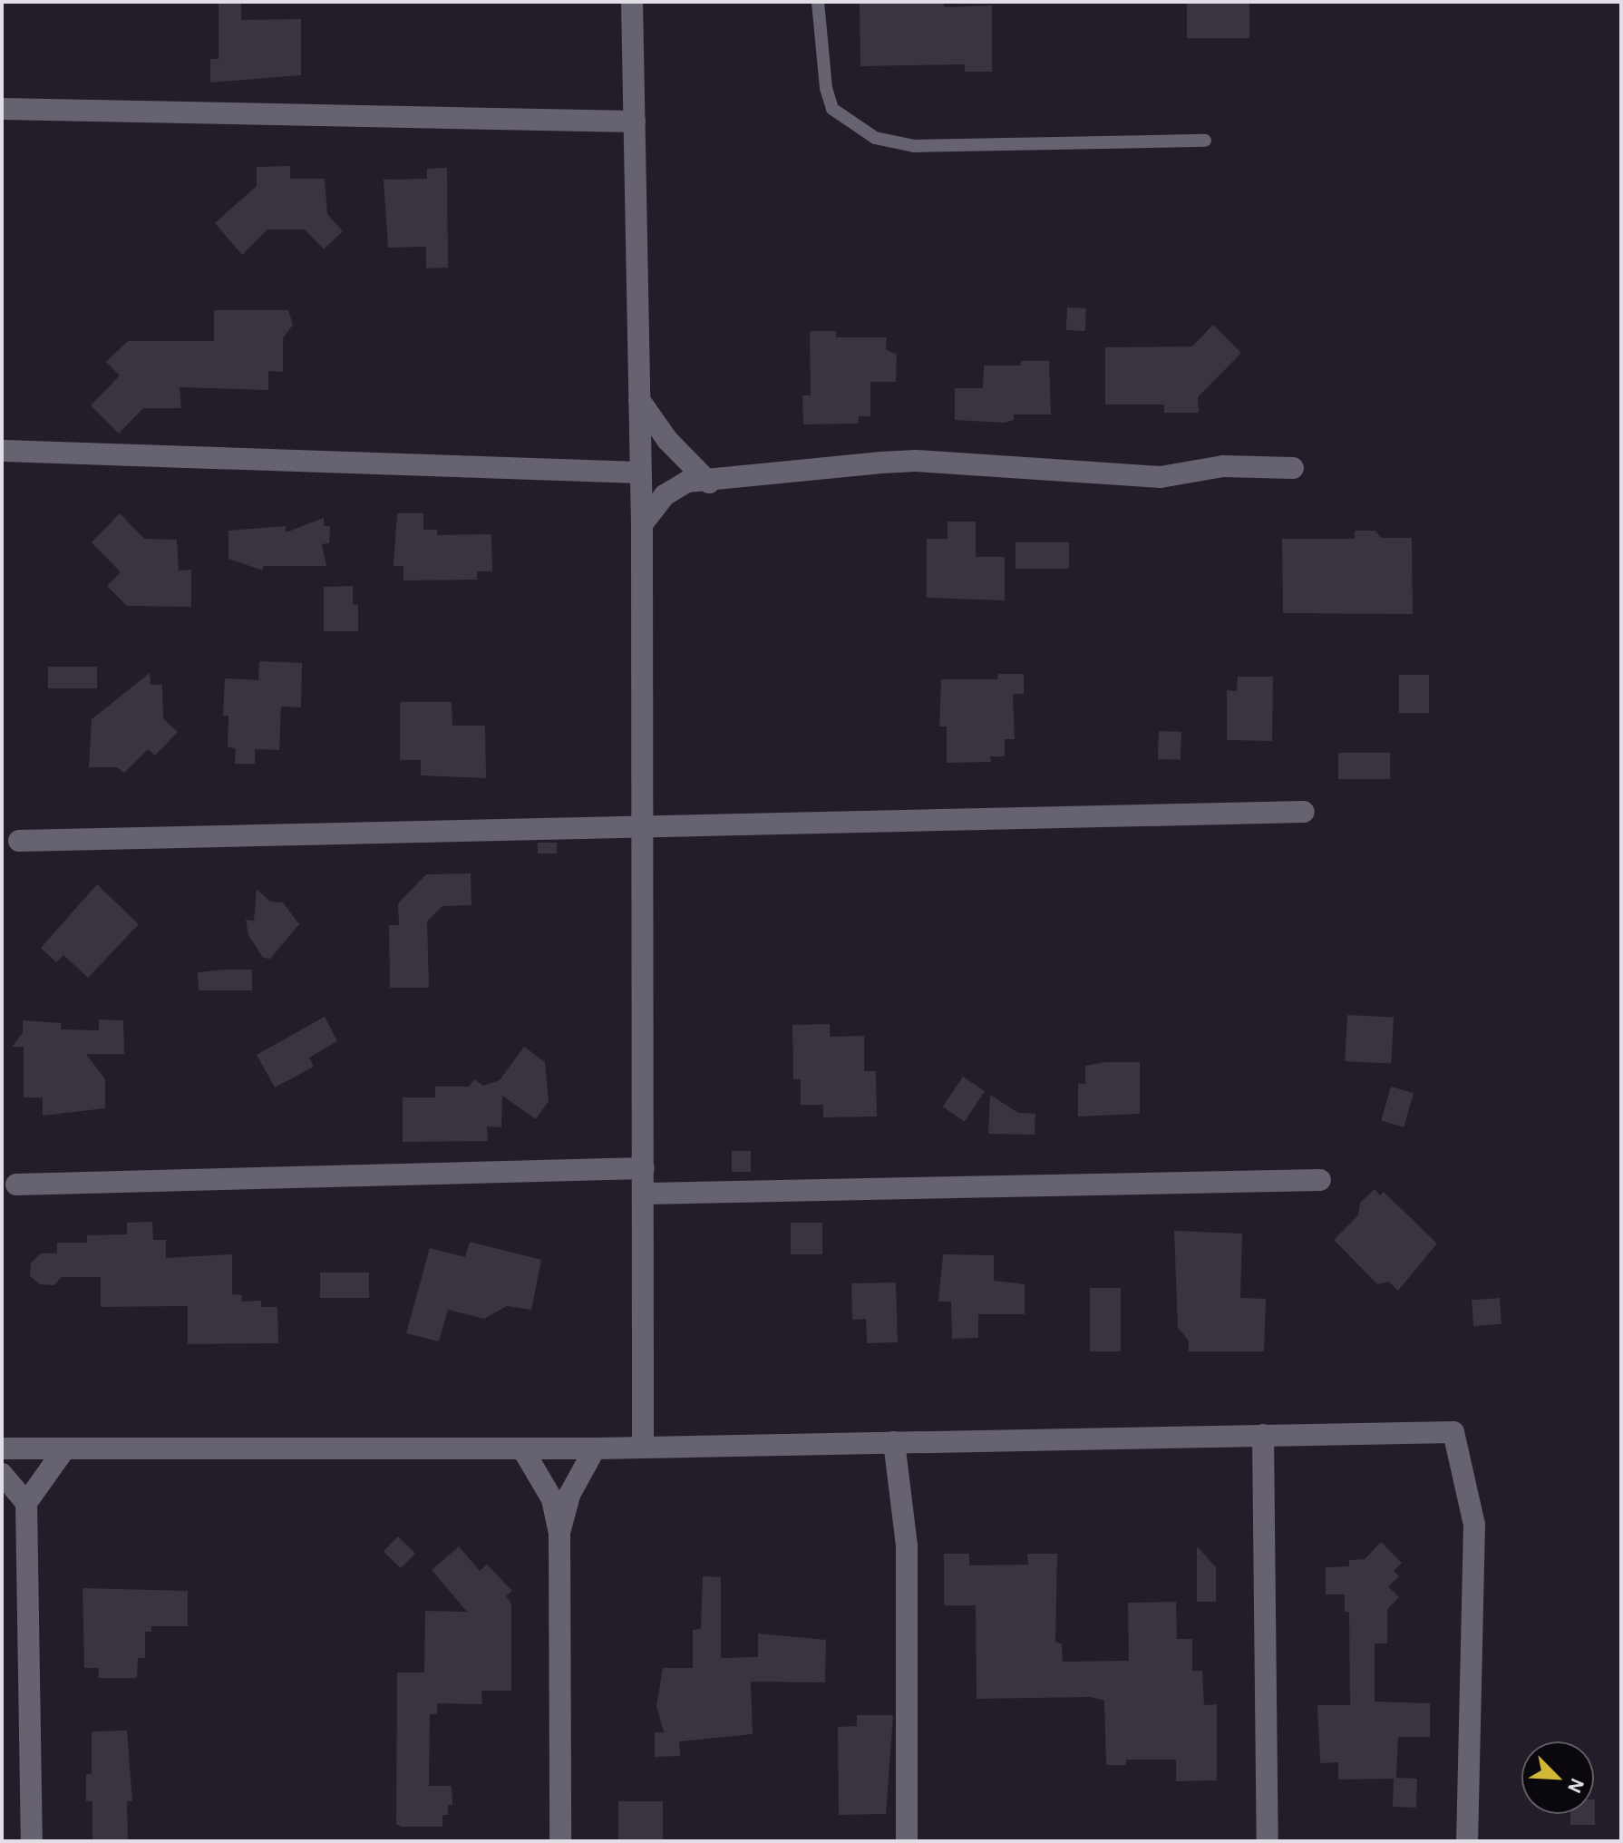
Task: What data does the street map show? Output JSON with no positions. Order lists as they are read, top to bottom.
{
  "north": "bottom right"
}
